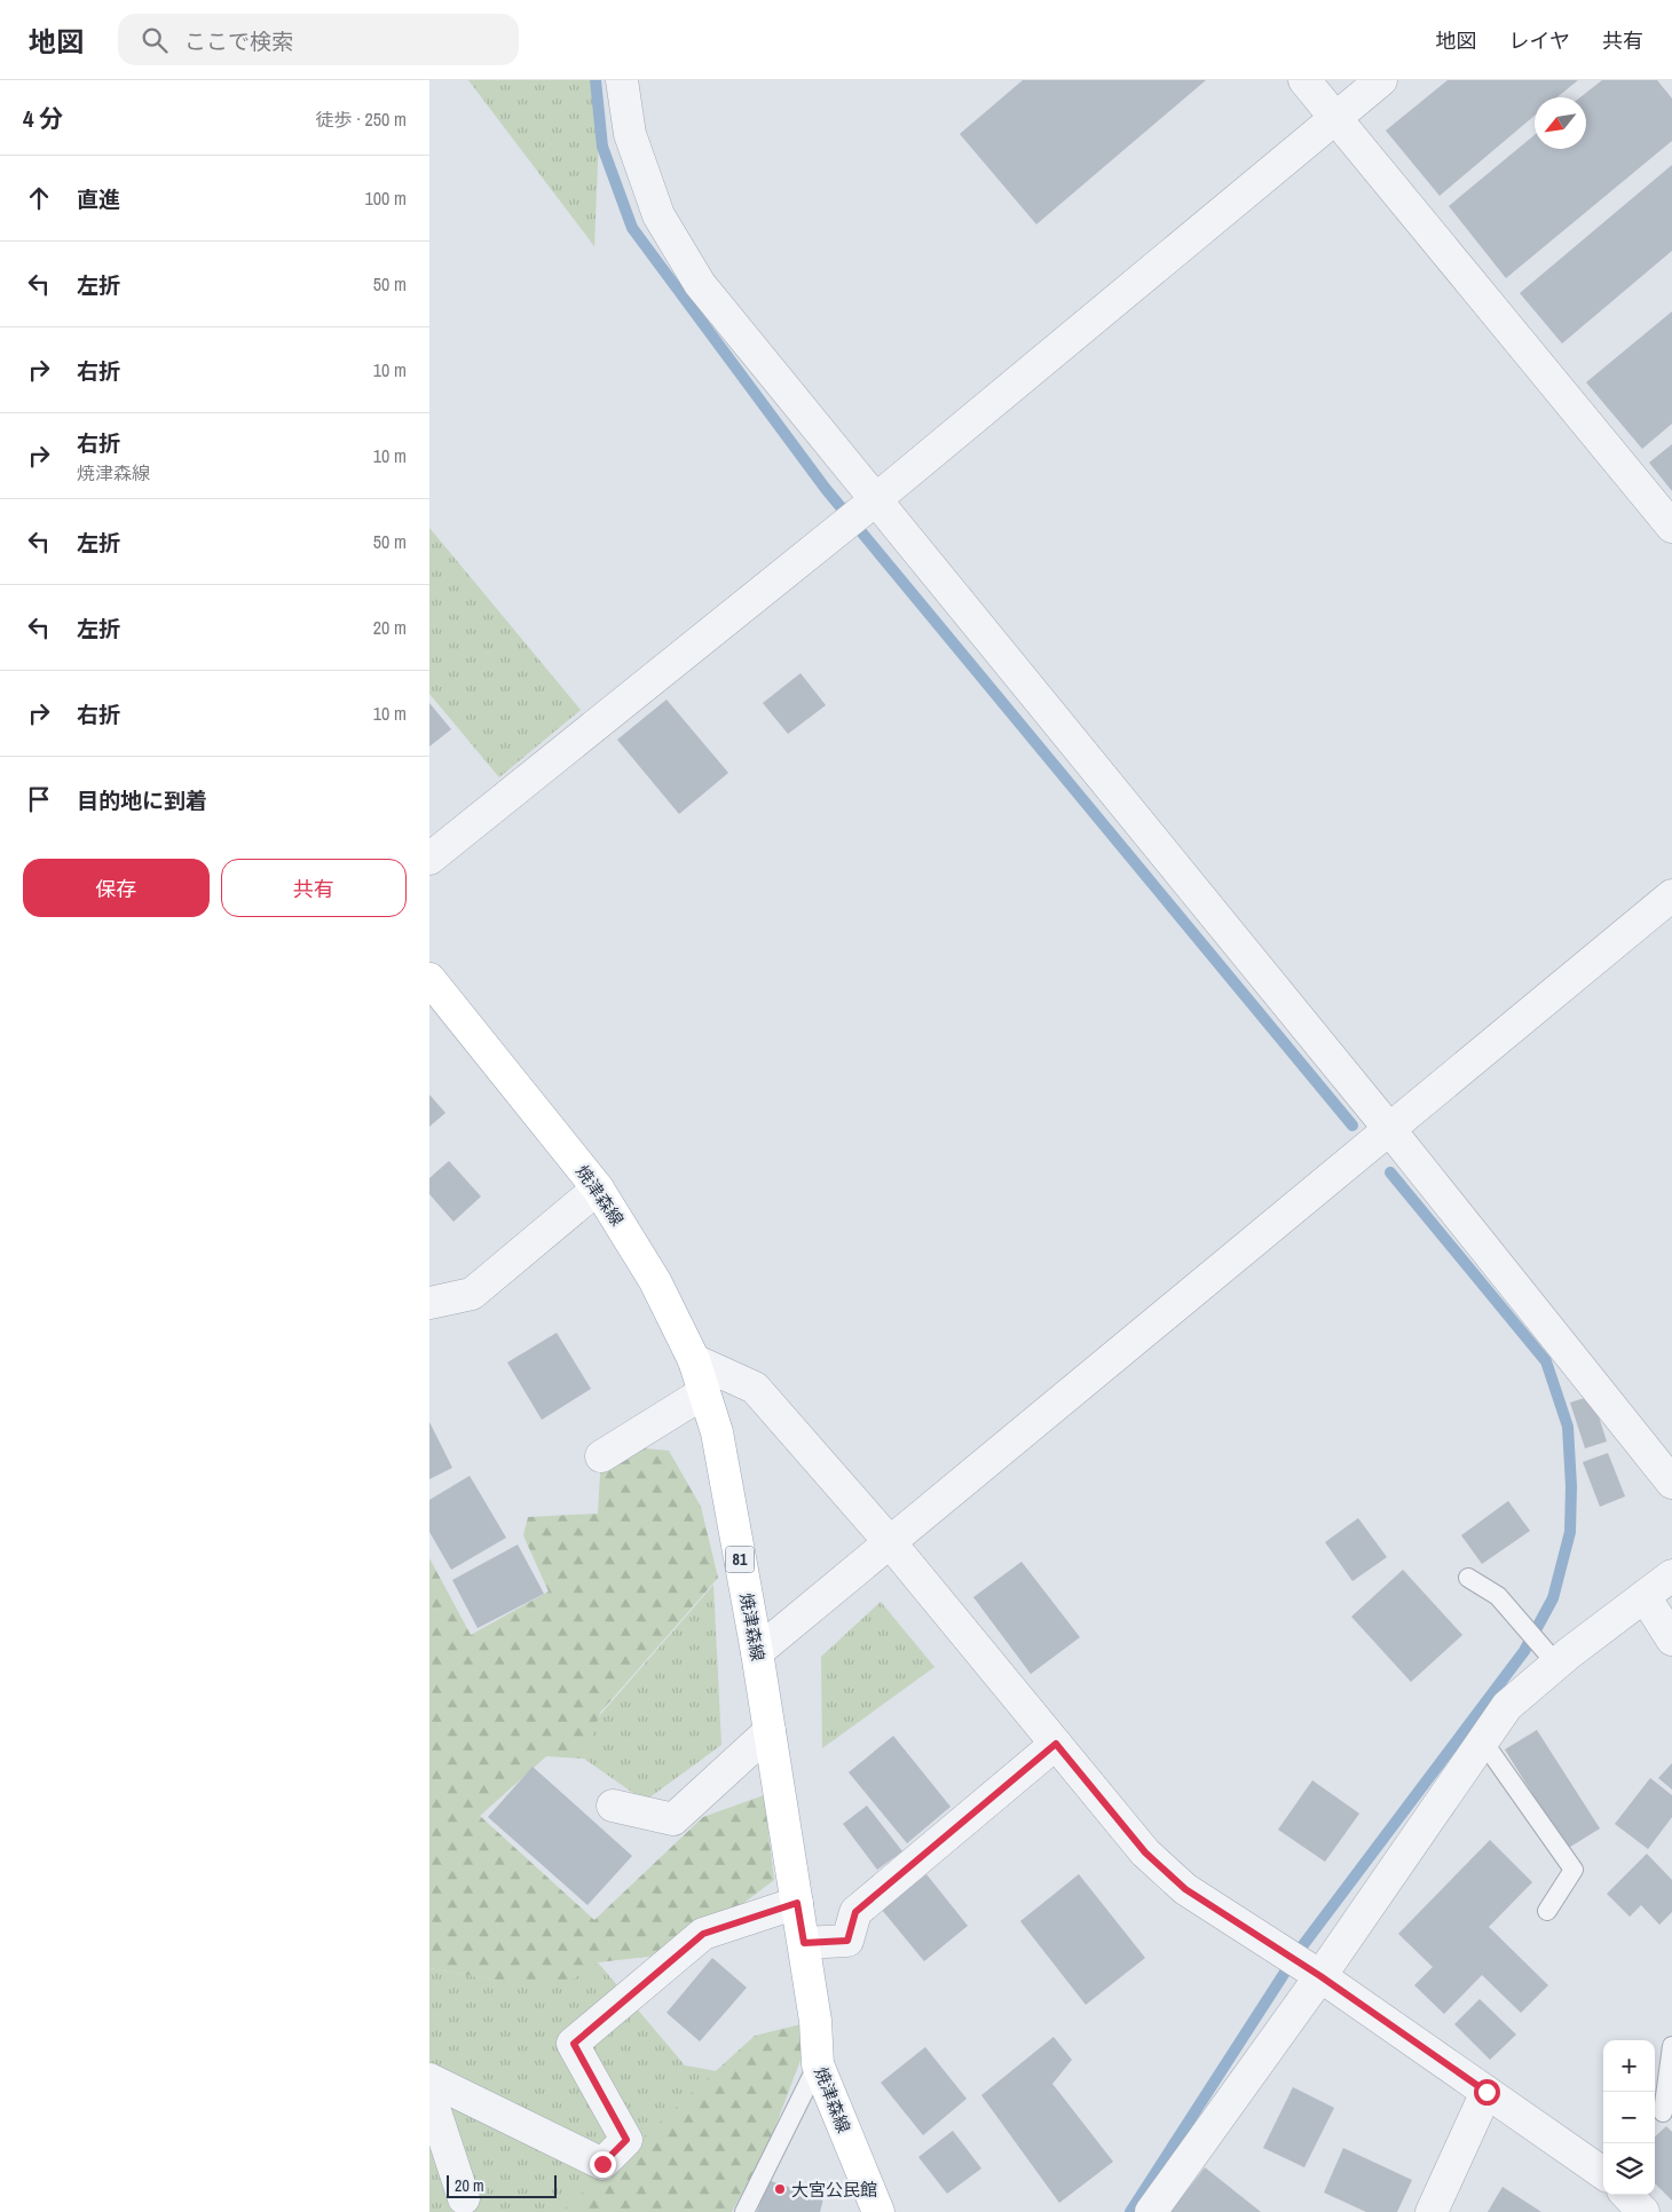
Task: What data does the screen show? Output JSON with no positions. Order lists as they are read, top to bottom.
{
  "streets": {
    "main road": ["焼津森線", "81"]
  },
  "places": ["大宮公民館"],
  "scale_bar": "20 m",
  "north": "bottom left",
  "page": {
    "header": "地図",
    "search": "ここで検索",
    "nav": ["地図", "レイヤ", "共有"],
    "heading": ["4 分", "徒歩 · 250 m"],
    "list": [
      ["直進", "100 m"],
      ["左折", "50 m"],
      ["右折", "10 m"],
      ["右折", "焼津森線", "10 m"],
      ["左折", "50 m"],
      ["左折", "20 m"],
      ["右折", "10 m"],
      "目的地に到着"
    ],
    "buttons": ["保存", "共有"],
    "map_buttons": ["+", "−"],
    "scale": "20 m"
  }
}
